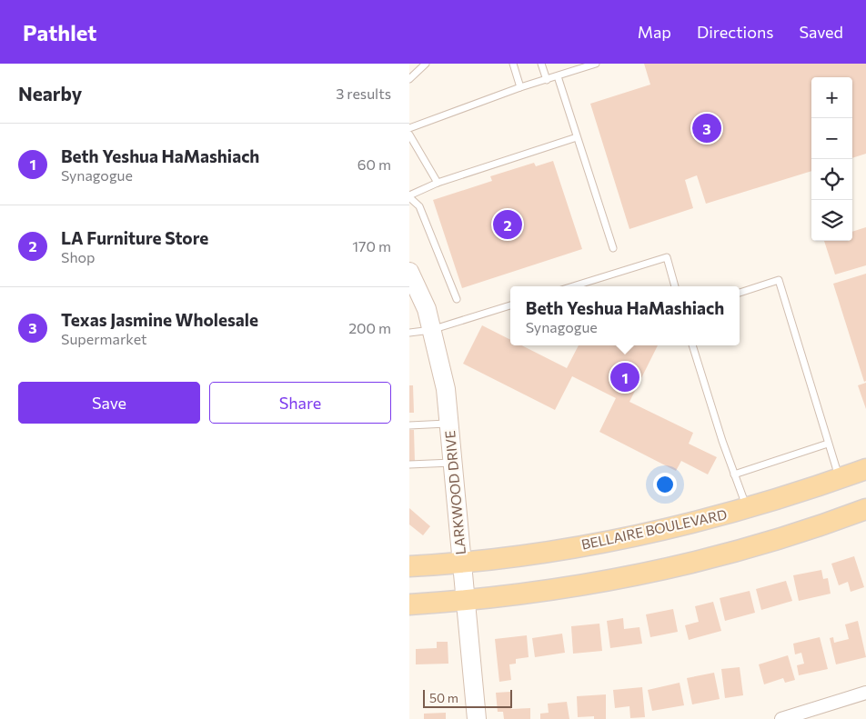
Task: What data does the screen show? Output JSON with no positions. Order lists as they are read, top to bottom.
{
  "streets": {
    "main road": ["BELLAIRE BOULEVARD"],
    "street": ["LARKWOOD DRIVE"]
  },
  "crossings": [
    ["LARKWOOD DRIVE", "BELLAIRE BOULEVARD"]
  ],
  "scale_bar": "50 m",
  "page": {
    "header": "Pathlet",
    "nav": ["Map", "Directions", "Saved"],
    "heading": ["Nearby", "3 results"],
    "map_buttons": ["+", "−"],
    "pins": ["3", "2", "1"],
    "list": [
      {
        "mark": "1",
        "name": "Beth Yeshua HaMashiach",
        "note": "Synagogue",
        "value": "60 m"
      },
      {
        "mark": "2",
        "name": "LA Furniture Store",
        "note": "Shop",
        "value": "170 m"
      },
      {
        "mark": "3",
        "name": "Texas Jasmine Wholesale",
        "note": "Supermarket",
        "value": "200 m"
      }
    ],
    "popup": ["Beth Yeshua HaMashiach", "Synagogue"],
    "buttons": ["Save", "Share"],
    "scale": "50 m"
  }
}
